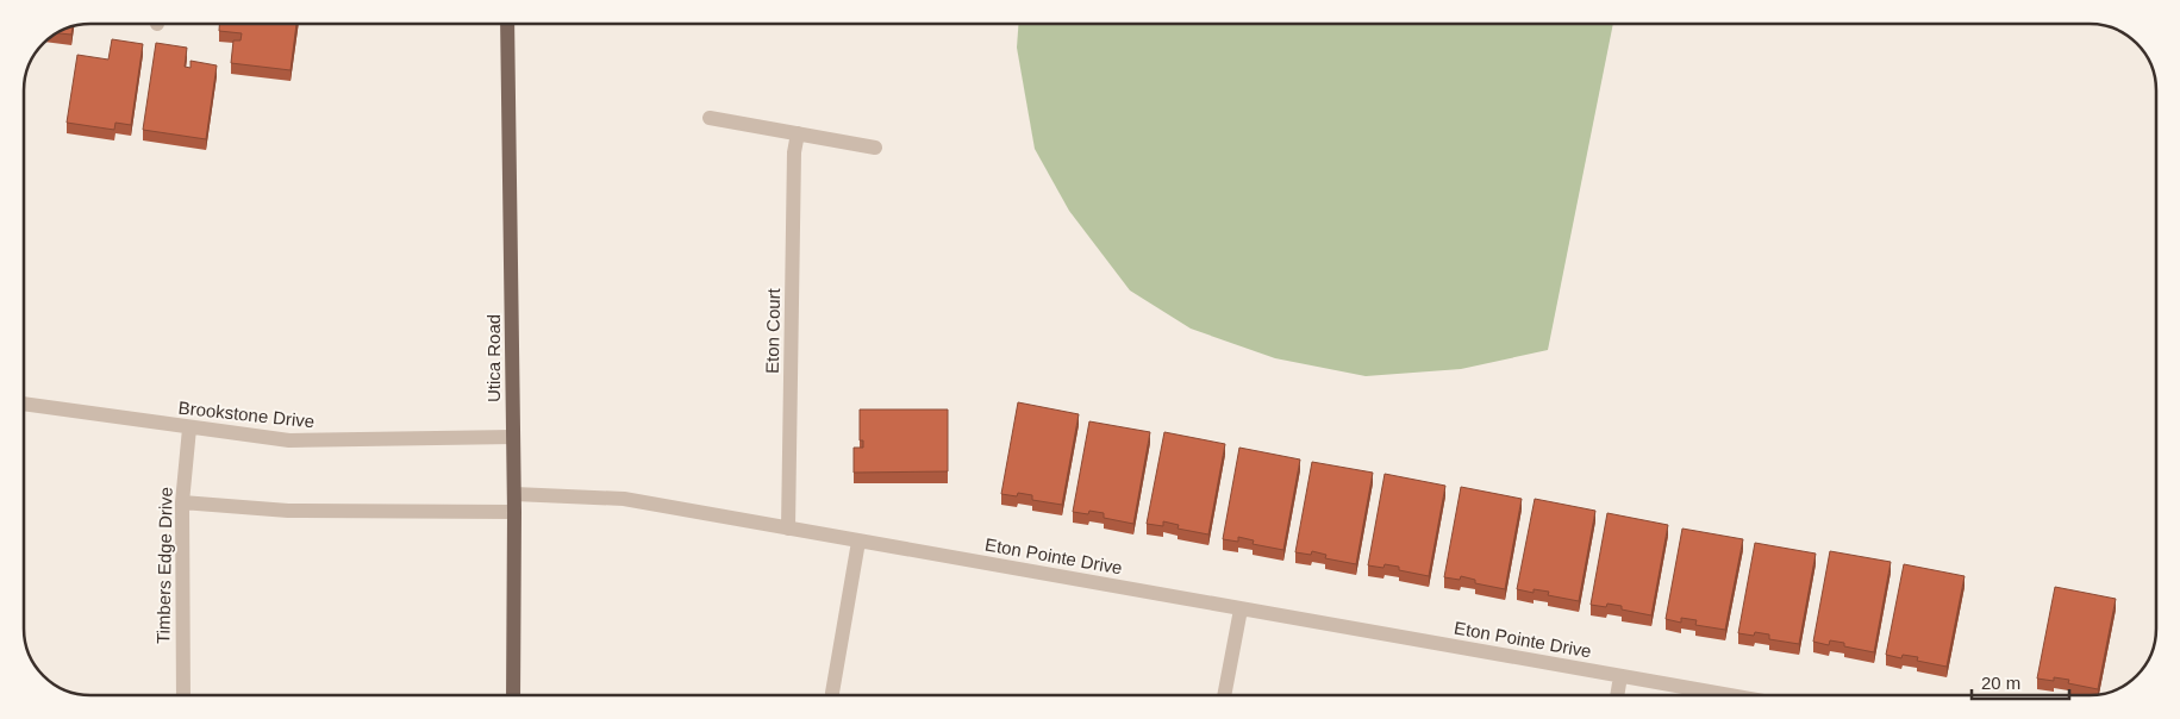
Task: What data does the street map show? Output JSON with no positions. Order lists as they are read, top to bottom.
{
  "streets": {
    "main road": ["Utica Road"],
    "street": [
      "Eton Court",
      "Brookstone Drive",
      "Eton Pointe Drive",
      "Timbers Edge Drive"
    ]
  },
  "crossings": [
    ["Eton Court", "Eton Pointe Drive"],
    ["Utica Road", "Brookstone Drive"],
    ["Utica Road", "Eton Pointe Drive"],
    ["Brookstone Drive", "Timbers Edge Drive"]
  ],
  "scale_bar": "20 m"
}
